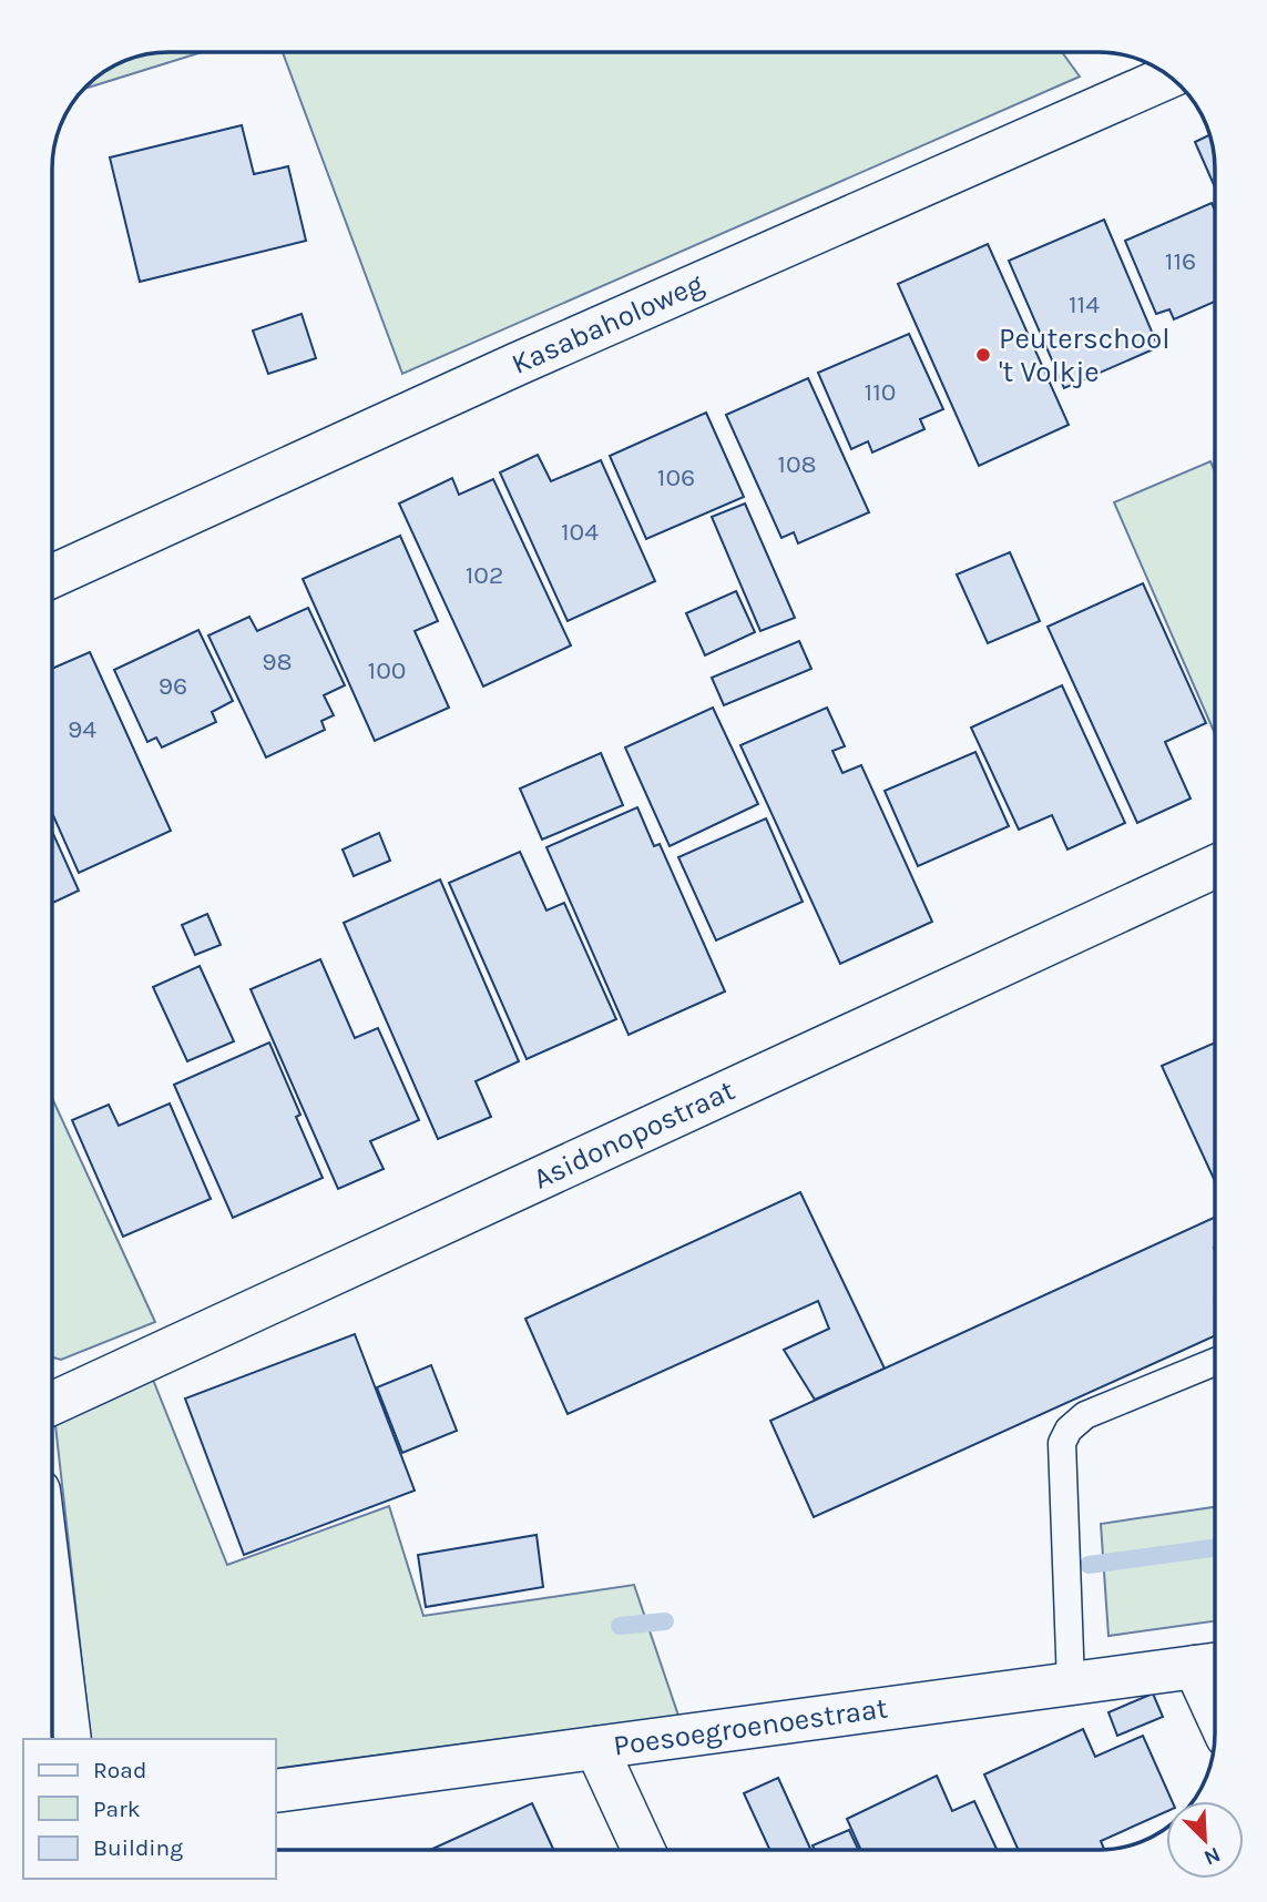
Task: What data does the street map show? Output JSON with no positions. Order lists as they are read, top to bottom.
{
  "streets": {
    "street": ["Kasabaholoweg", "Asidonopostraat", "Poesoegroenoestraat"]
  },
  "places": ["Peuterschool 't Volkje"],
  "house_numbers": [
    "116",
    "114",
    "110",
    "108",
    "106",
    "104",
    "102",
    "98",
    "100",
    "96",
    "94"
  ],
  "legend": ["Road", "Park", "Building"],
  "north": "bottom right"
}
